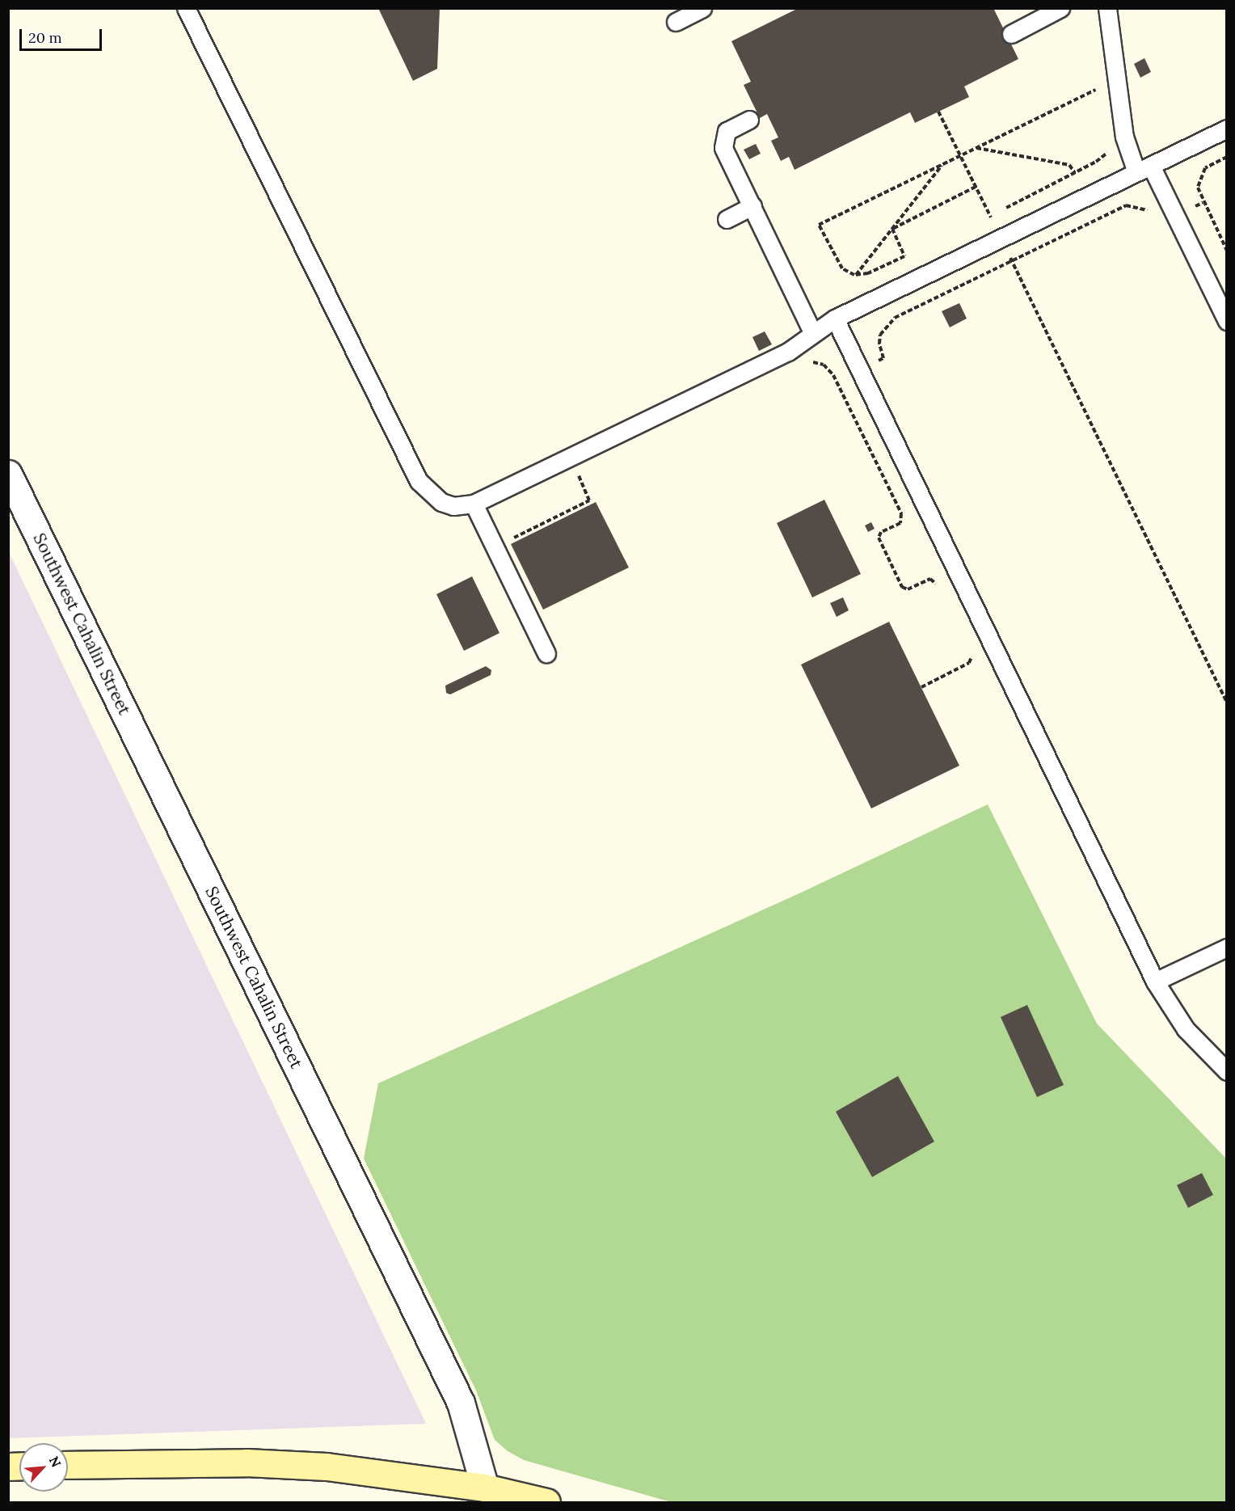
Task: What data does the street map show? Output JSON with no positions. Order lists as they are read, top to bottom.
{
  "streets": {
    "street": ["Southwest Cahalin Street"]
  },
  "scale_bar": "20 m",
  "north": "top right"
}
